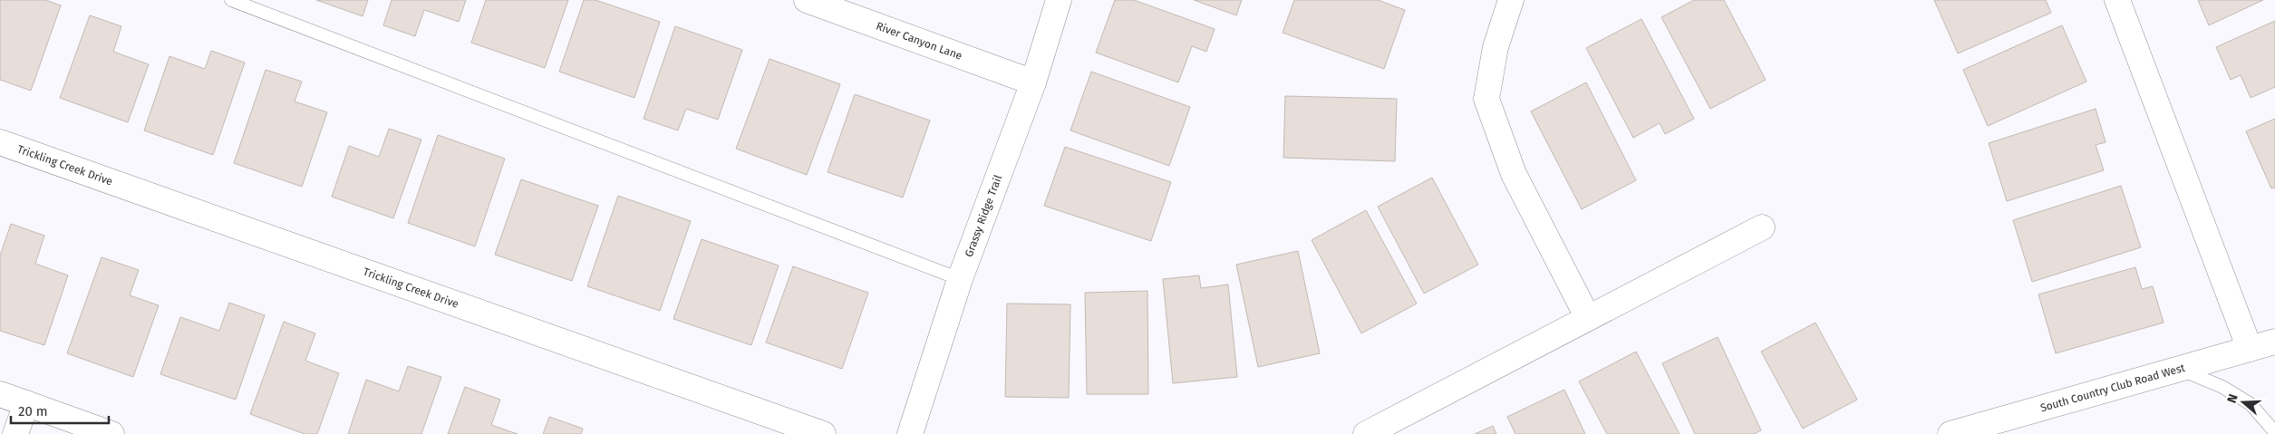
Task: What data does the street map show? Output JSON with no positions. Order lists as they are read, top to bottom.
{
  "streets": {
    "street": [
      "River Canyon Lane",
      "Trickling Creek Drive",
      "Grassy Ridge Trail",
      "South Country Club Road West"
    ]
  },
  "crossings": [
    ["River Canyon Lane", "Grassy Ridge Trail"]
  ],
  "scale_bar": "20 m",
  "north": "left"
}
